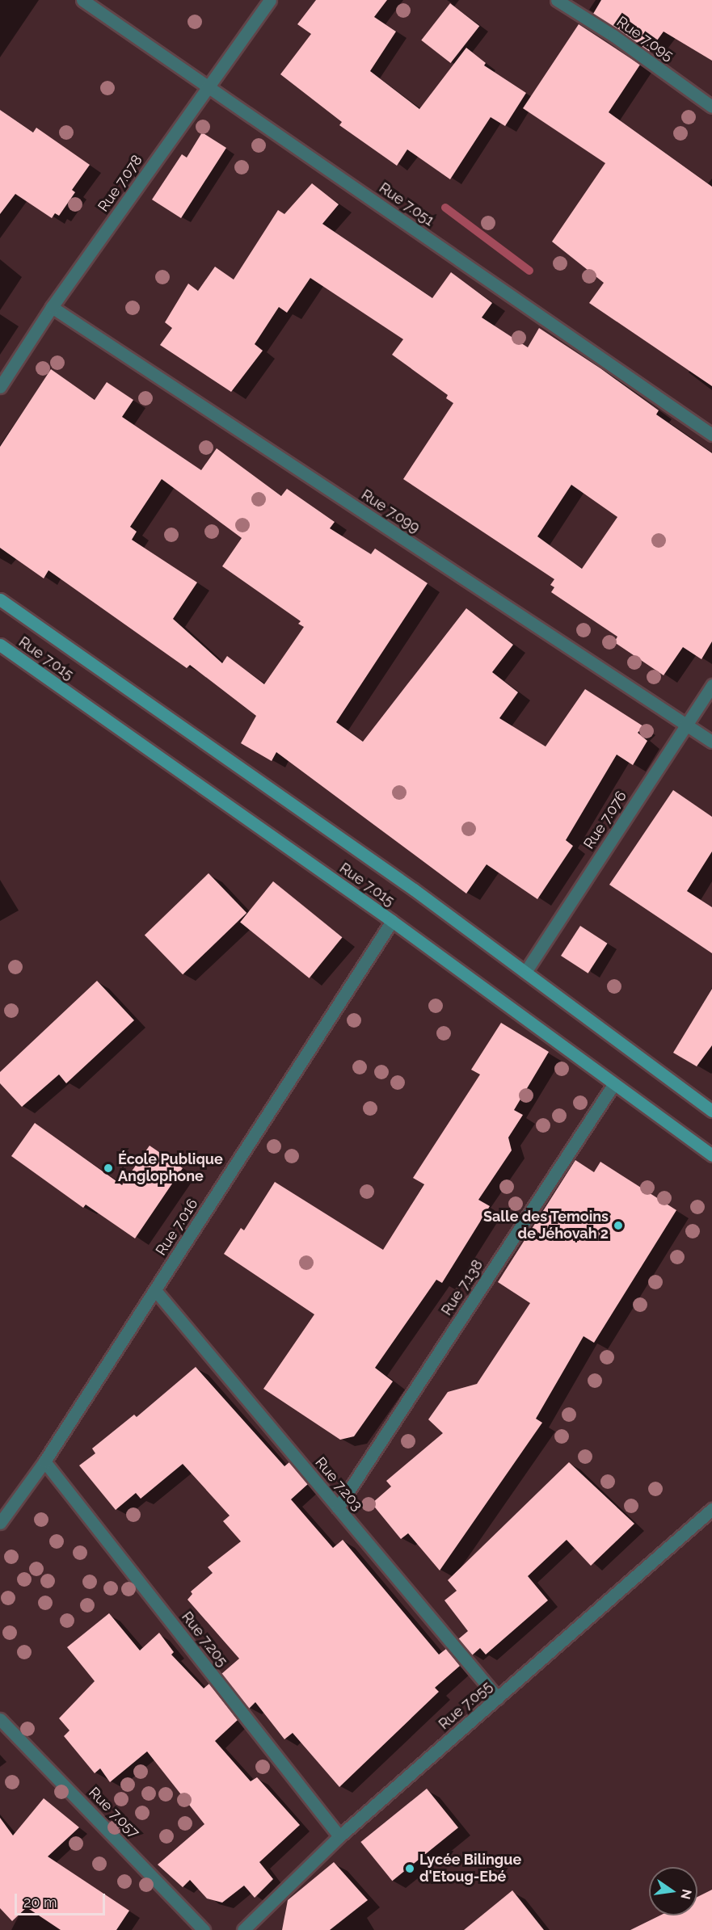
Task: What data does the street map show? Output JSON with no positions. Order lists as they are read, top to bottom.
{
  "streets": {
    "main road": ["Rue 7.015"],
    "street": [
      "Rue 7.095",
      "Rue 7.078",
      "Rue 7.051",
      "Rue 7.099",
      "Rue 7.076",
      "Rue 7.016",
      "Rue 7.138",
      "Rue 7.203",
      "Rue 7.205",
      "Rue 7.055",
      "Rue 7.057"
    ]
  },
  "crossings": [
    ["Rue 7.078", "Rue 7.051"],
    ["Rue 7.078", "Rue 7.099"],
    ["Rue 7.099", "Rue 7.076"],
    ["Rue 7.015", "Rue 7.076"],
    ["Rue 7.015", "Rue 7.016"],
    ["Rue 7.015", "Rue 7.138"],
    ["Rue 7.016", "Rue 7.203"],
    ["Rue 7.016", "Rue 7.205"],
    ["Rue 7.138", "Rue 7.203"],
    ["Rue 7.203", "Rue 7.055"],
    ["Rue 7.205", "Rue 7.055"]
  ],
  "places": ["École Publique Anglophone", "Salle des Temoins de Jéhovah 2", "Lycée Bilingue d'Etoug-Ebé"],
  "scale_bar": "20 m",
  "north": "right"
}
